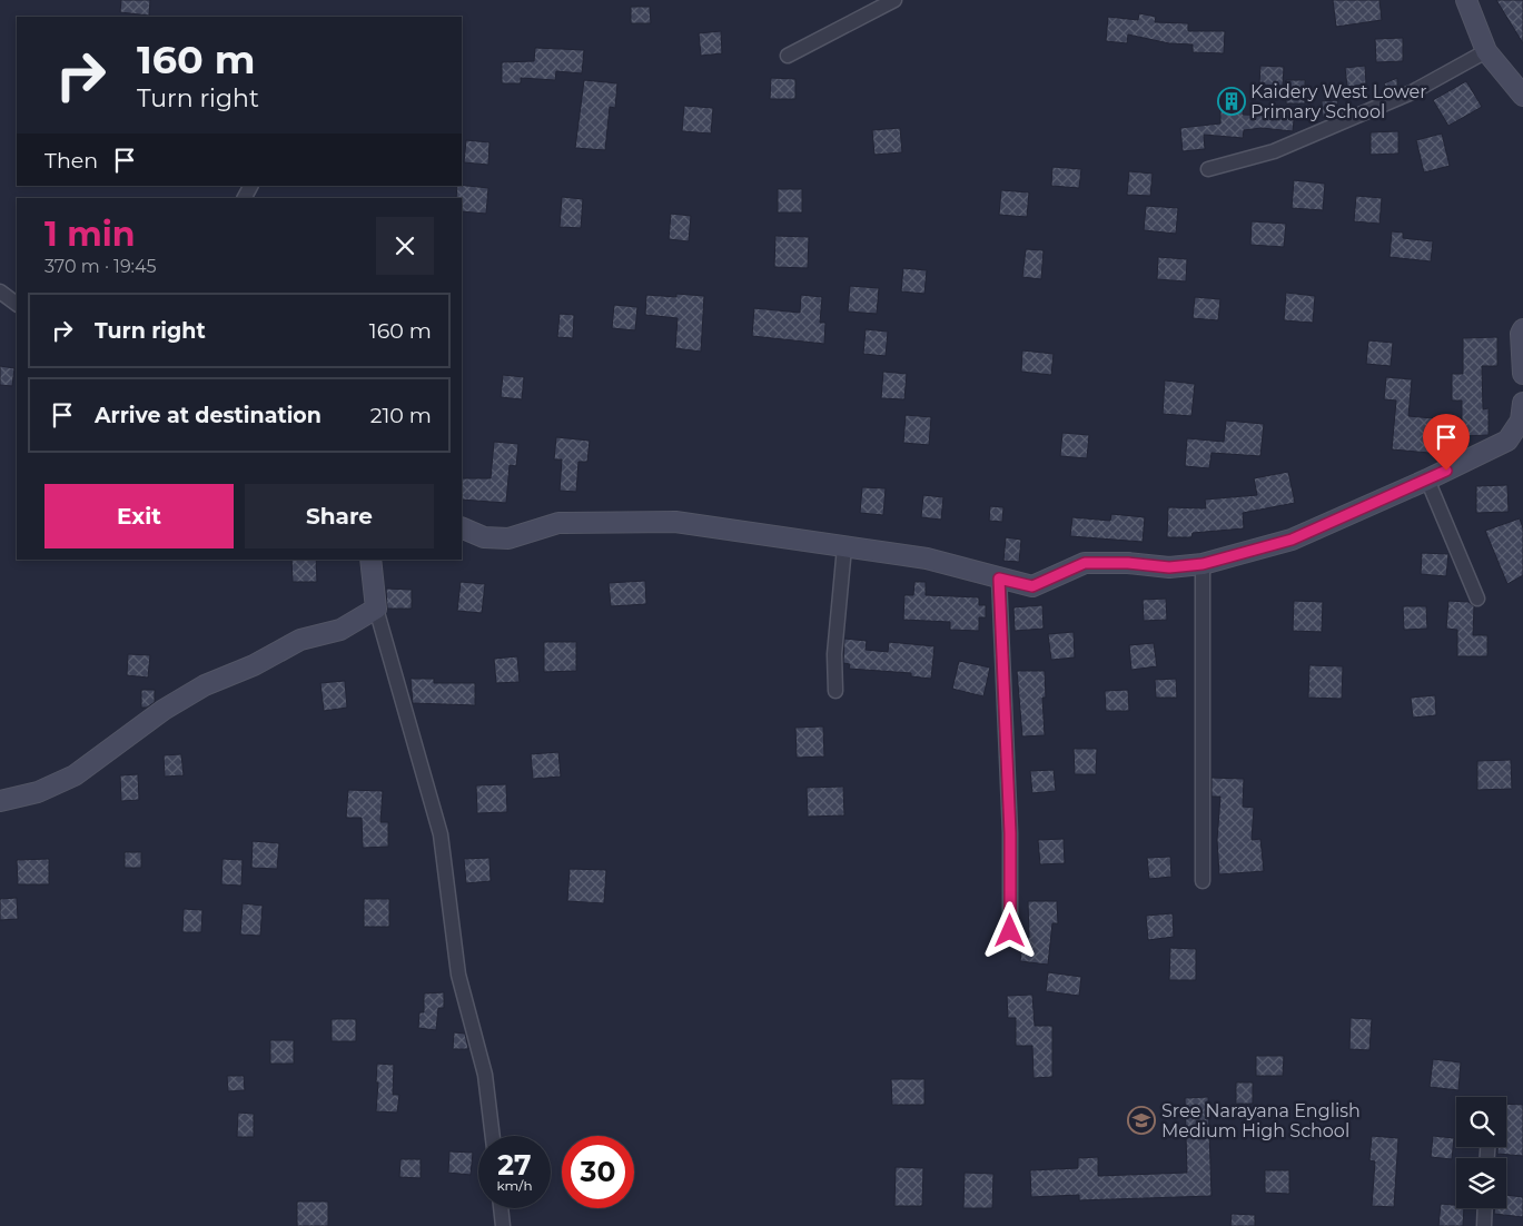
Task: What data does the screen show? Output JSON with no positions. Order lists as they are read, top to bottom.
{
  "places": {
    "building": ["Kaidery West Lower Primary School"],
    "school or university": ["Sree Narayana English Medium High School"]
  },
  "page": {
    "turn": ["160 m", "Turn right"],
    "then": "Then",
    "heading": ["1 min", "370 m · 19:45"],
    "list": [
      {
        "name": "Turn right",
        "value": "160 m"
      },
      {
        "name": "Arrive at destination",
        "value": "210 m"
      }
    ],
    "buttons": ["Exit", "Share"],
    "speed": "27 km/h",
    "limit": "30"
  }
}
